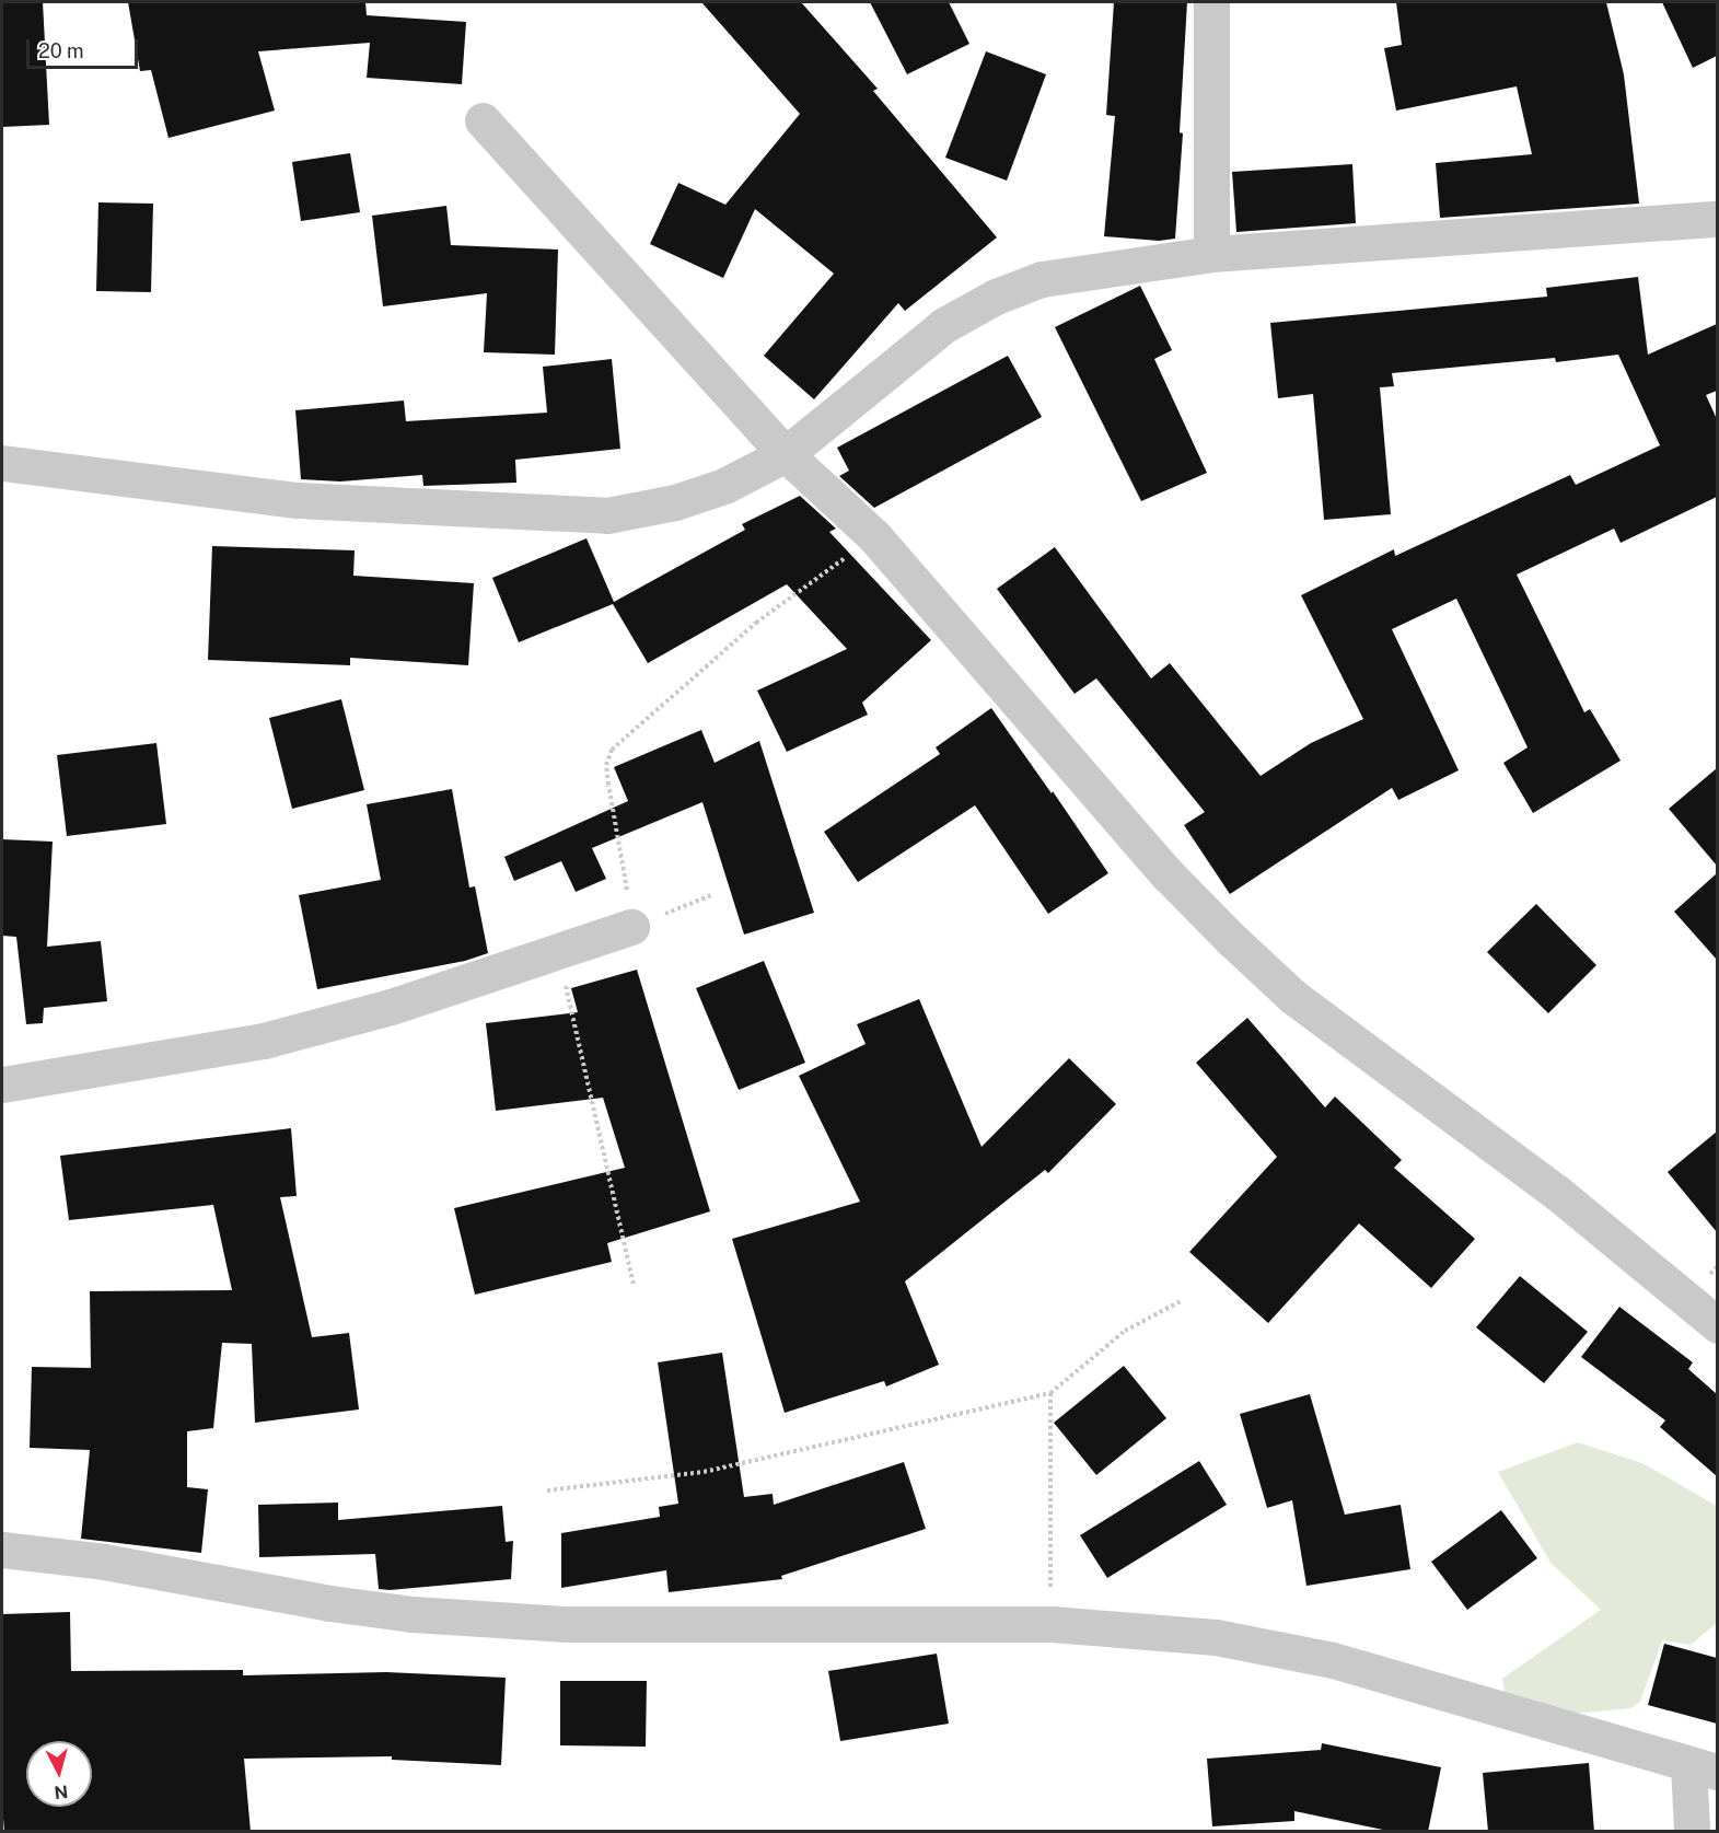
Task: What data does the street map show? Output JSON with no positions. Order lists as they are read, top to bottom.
{
  "scale_bar": "20 m",
  "north": "bottom"
}
